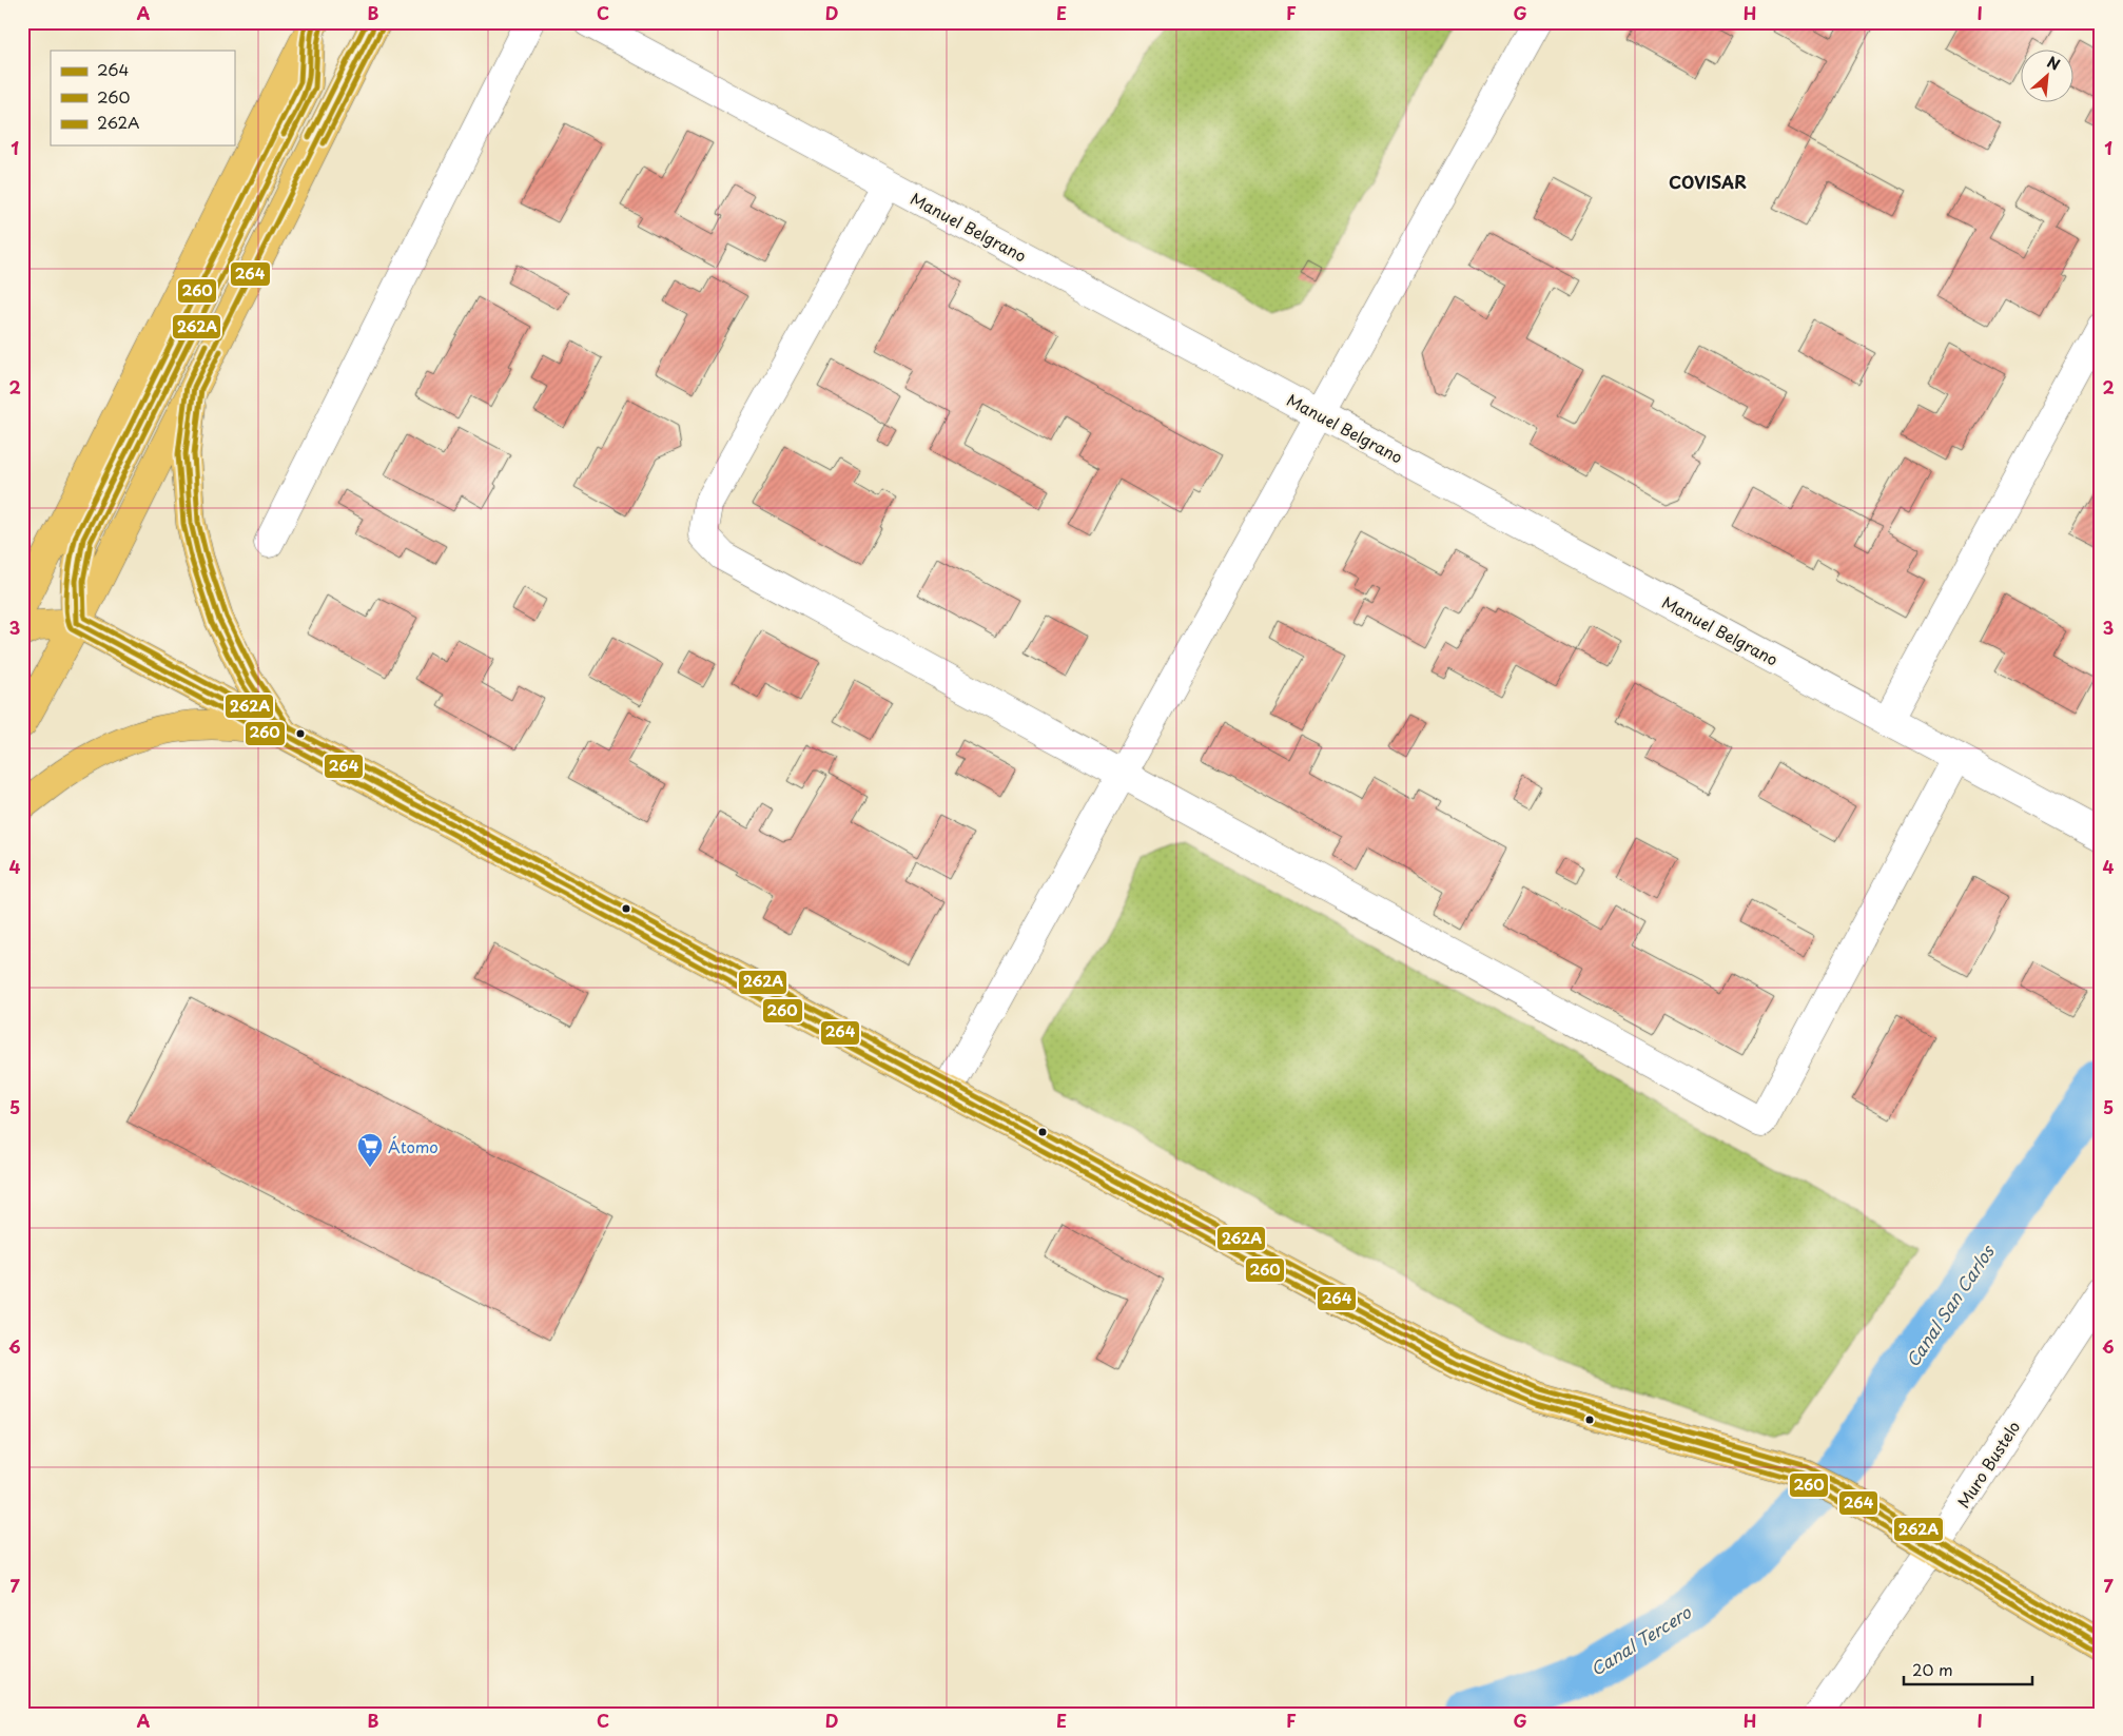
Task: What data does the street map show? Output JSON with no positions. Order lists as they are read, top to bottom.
{
  "streets": {
    "street": ["Manuel Belgrano", "Muro Bustelo"]
  },
  "districts": ["COVISAR"],
  "water": ["Canal San Carlos", "Canal Tercero"],
  "places": {
    "supermarket": ["Átomo"]
  },
  "lines": ["transit line 264", "transit line 260", "transit line 262A"],
  "legend": ["264", "260", "262A"],
  "scale_bar": "20 m",
  "north": "top right",
  "grid": {
    "columns": [
      "A",
      "B",
      "C",
      "D",
      "E",
      "F",
      "G",
      "H",
      "I"
    ],
    "rows": [
      "1",
      "2",
      "3",
      "4",
      "5",
      "6",
      "7"
    ]
  }
}
